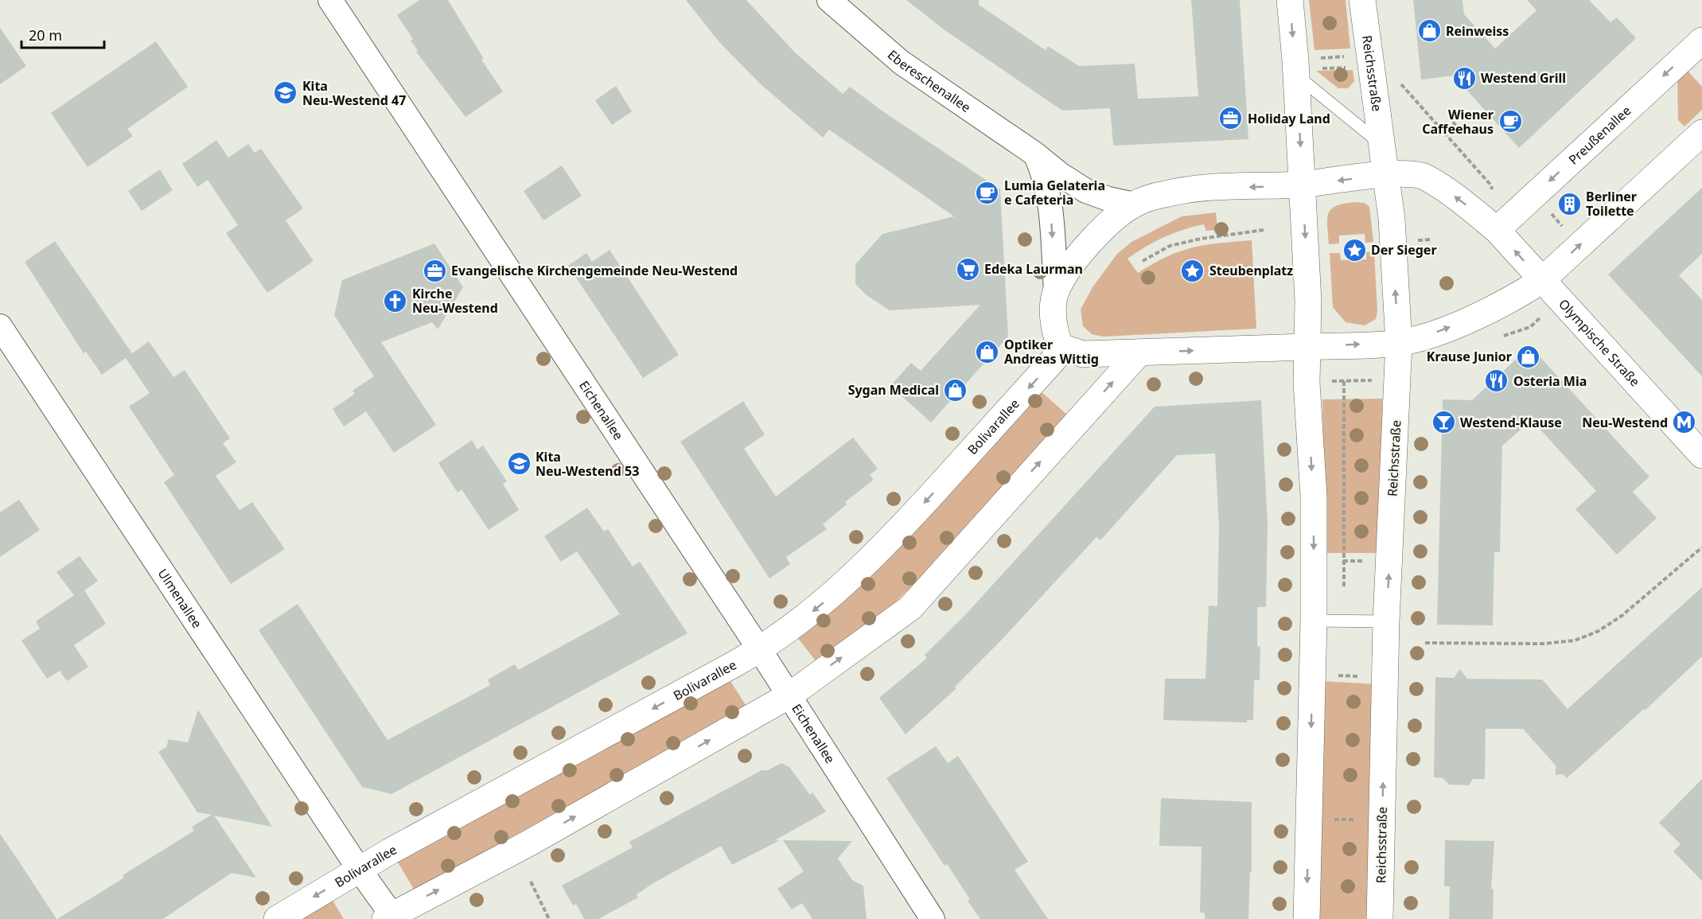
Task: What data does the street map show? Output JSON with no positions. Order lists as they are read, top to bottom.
{
  "streets": {
    "street": [
      "Reichsstraße",
      "Ebereschenallee",
      "Preußenallee",
      "Olympische Straße",
      "Eichenallee",
      "Bolivarallee",
      "Ulmenallee"
    ]
  },
  "crossings": [
    ["Preußenallee", "Olympische Straße"],
    ["Eichenallee", "Bolivarallee"],
    ["Bolivarallee", "Ulmenallee"]
  ],
  "places": {
    "shop": [
      "Reinweiss",
      "Optiker Andreas Wittig",
      "Krause Junior",
      "Sygan Medical"
    ],
    "restaurant": ["Westend Grill", "Osteria Mia"],
    "school or university": ["Kita Neu-Westend 47", "Kita Neu-Westend 53"],
    "office": ["Holiday Land", "Evangelische Kirchengemeinde Neu-Westend"],
    "cafe": ["Wiener Caffeehaus", "Lumia Gelateria e Cafeteria"],
    "building": ["Berliner Toilette"],
    "place": ["Der Sieger", "Steubenplatz"],
    "supermarket": ["Edeka Laurman"],
    "church": ["Kirche Neu-Westend"],
    "bar": ["Westend-Klause"],
    "metro station": ["Neu-Westend"]
  },
  "scale_bar": "20 m"
}
